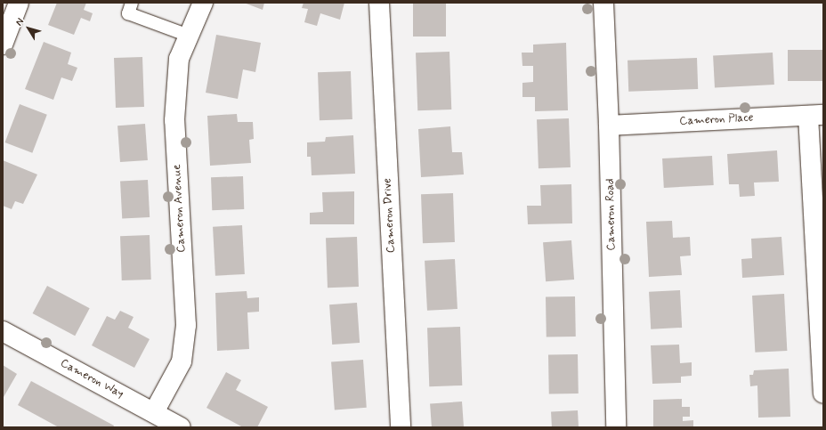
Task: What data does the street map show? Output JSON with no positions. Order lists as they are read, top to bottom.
{
  "streets": {
    "street": [
      "Cameron Place",
      "Cameron Avenue",
      "Cameron Road",
      "Cameron Drive",
      "Cameron Way"
    ]
  },
  "crossings": [
    ["Cameron Place", "Cameron Road"],
    ["Cameron Avenue", "Cameron Way"]
  ],
  "north": "top left"
}
